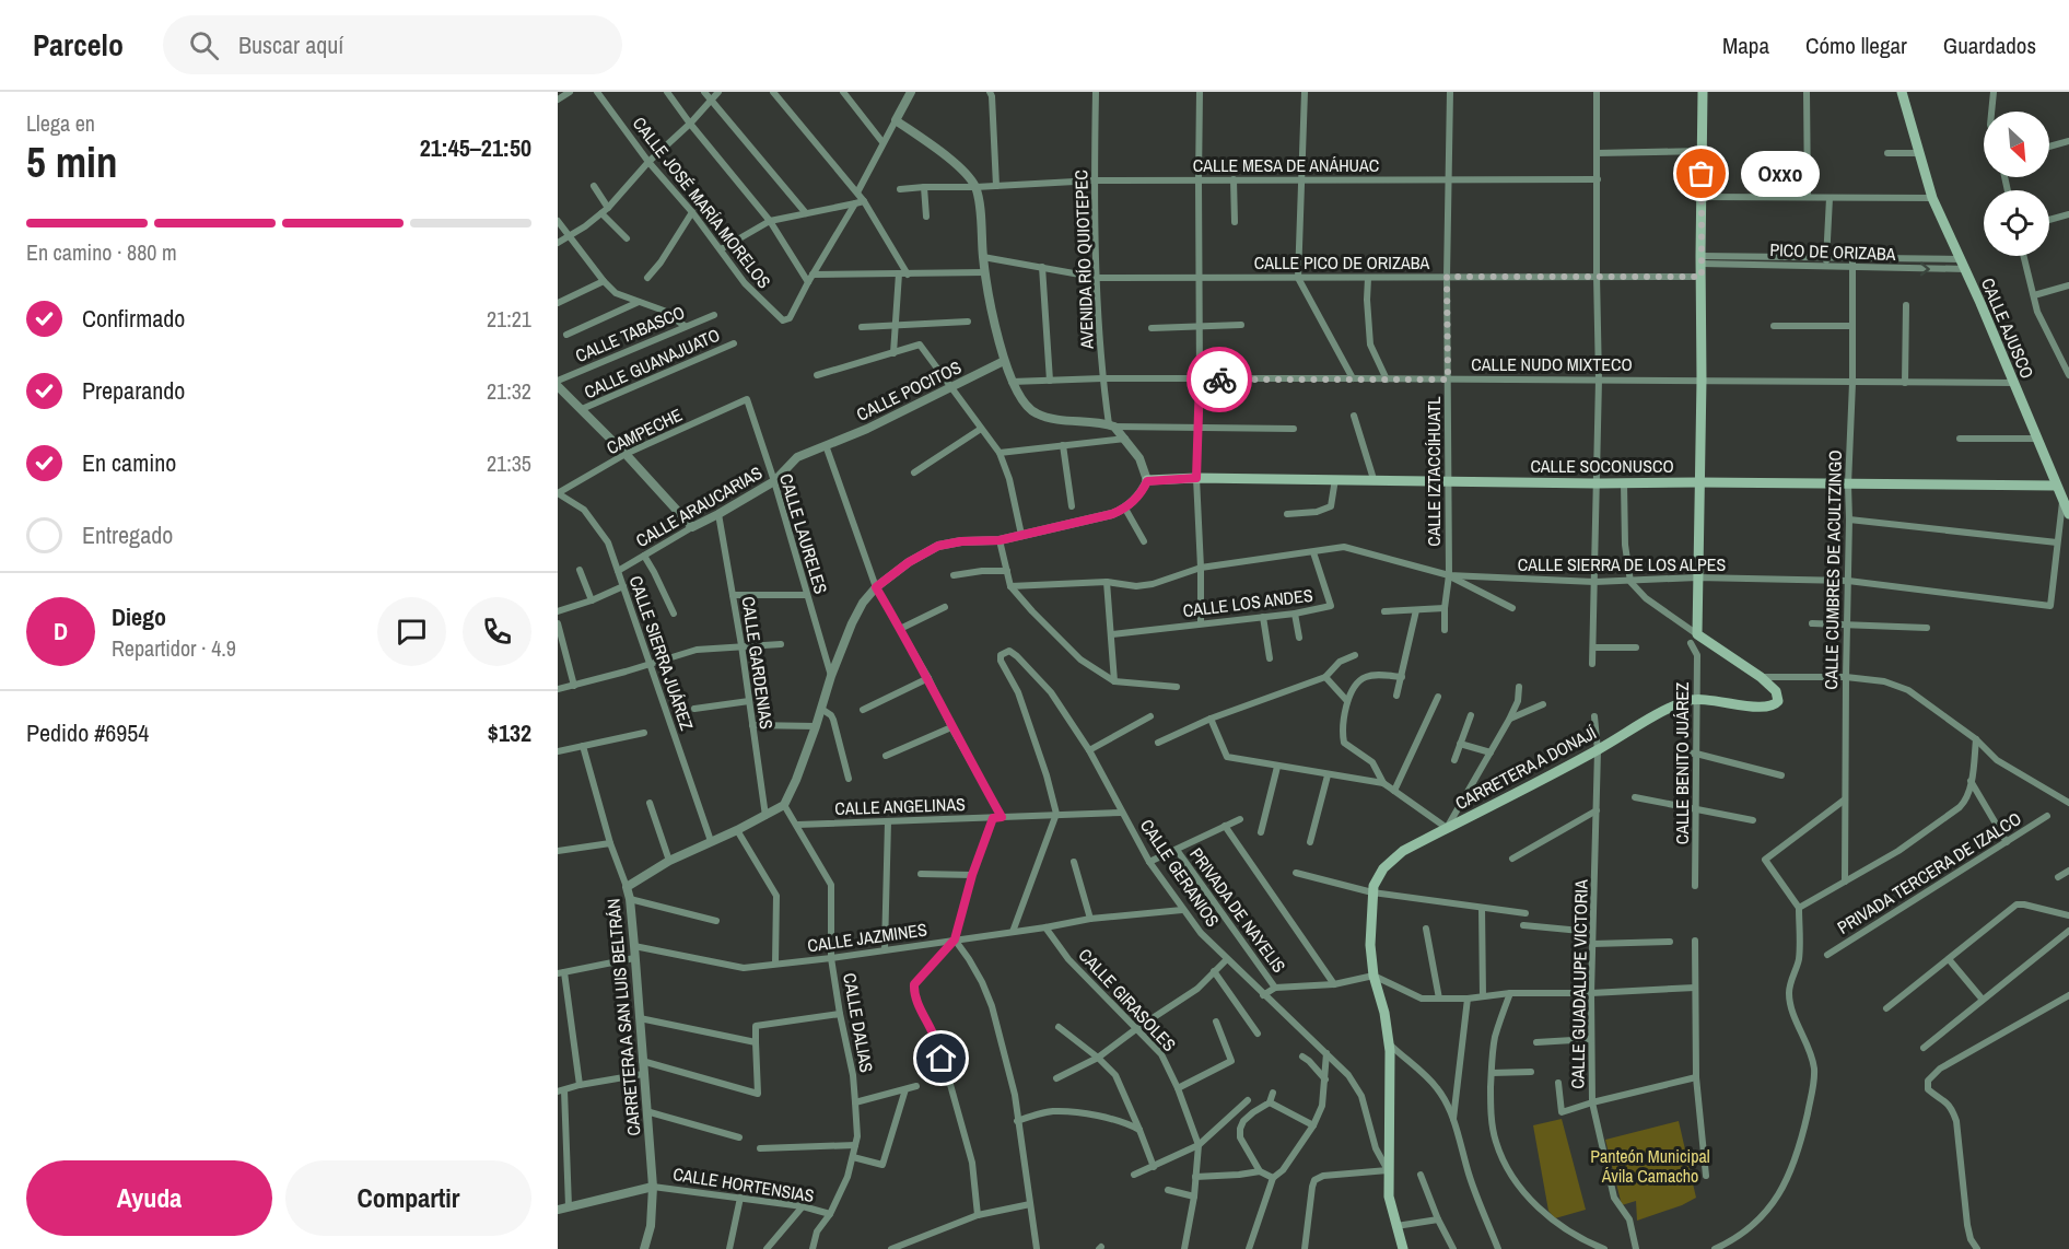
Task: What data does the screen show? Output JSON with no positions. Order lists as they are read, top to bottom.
{
  "streets": {
    "main road": ["CALLE AJUSCO", "CALLE SOCONUSCO", "CARRETERA A DONAJÍ"],
    "street": [
      "CALLE MESA DE ANÁHUAC",
      "CALLE JOSÉ MARÍA MORELOS",
      "PICO DE ORIZABA",
      "AVENIDA RÍO QUIOTEPEC",
      "CALLE PICO DE ORIZABA",
      "CALLE TABASCO",
      "CALLE GUANAJUATO",
      "CALLE NUDO MIXTECO",
      "CALLE POCITOS",
      "CAMPECHE",
      "CALLE IZTACCÍHUATL",
      "CALLE ARAUCARIAS",
      "CALLE LAURELES",
      "CALLE SIERRA DE LOS ALPES",
      "CALLE CUMBRES DE ACULTZINGO",
      "CALLE LOS ANDES",
      "CALLE SIERRA JUÁREZ",
      "CALLE GARDENIAS",
      "CALLE BENITO JUÁREZ",
      "CALLE ANGELINAS",
      "CALLE GERANIOS",
      "PRIVADA TERCERA DE IZALCO",
      "PRIVADA DE NAYELIS",
      "CALLE JAZMINES",
      "CALLE GUADALUPE VICTORIA",
      "CALLE GIRASOLES",
      "CARRETERA A SAN LUIS BELTRÁN",
      "CALLE DALIAS",
      "CALLE HORTENSIAS"
    ]
  },
  "crossings": [
    ["CALLE MESA DE ANÁHUAC", "AVENIDA RÍO QUIOTEPEC"],
    ["CALLE MESA DE ANÁHUAC", "CALLE IZTACCÍHUATL"],
    ["PICO DE ORIZABA", "CALLE AJUSCO"],
    ["PICO DE ORIZABA", "CALLE CUMBRES DE ACULTZINGO"],
    ["AVENIDA RÍO QUIOTEPEC", "CALLE PICO DE ORIZABA"],
    ["AVENIDA RÍO QUIOTEPEC", "CALLE NUDO MIXTECO"],
    ["CALLE PICO DE ORIZABA", "CALLE IZTACCÍHUATL"],
    ["CALLE AJUSCO", "CALLE NUDO MIXTECO"],
    ["CALLE AJUSCO", "CALLE SOCONUSCO"],
    ["CALLE NUDO MIXTECO", "CALLE IZTACCÍHUATL"],
    ["CALLE NUDO MIXTECO", "CALLE CUMBRES DE ACULTZINGO"],
    ["CALLE POCITOS", "CALLE ARAUCARIAS"],
    ["CAMPECHE", "CALLE LAURELES"],
    ["CAMPECHE", "CALLE SIERRA JUÁREZ"],
    ["CALLE SOCONUSCO", "CALLE IZTACCÍHUATL"],
    ["CALLE SOCONUSCO", "CALLE CUMBRES DE ACULTZINGO"],
    ["CALLE IZTACCÍHUATL", "CALLE SIERRA DE LOS ALPES"],
    ["CALLE ARAUCARIAS", "CALLE LAURELES"],
    ["CALLE ARAUCARIAS", "CALLE SIERRA JUÁREZ"],
    ["CALLE ARAUCARIAS", "CALLE GARDENIAS"],
    ["CALLE SIERRA DE LOS ALPES", "CALLE CUMBRES DE ACULTZINGO"],
    ["CALLE SIERRA DE LOS ALPES", "CALLE LOS ANDES"],
    ["CALLE SIERRA DE LOS ALPES", "CARRETERA A DONAJÍ"],
    ["CALLE SIERRA JUÁREZ", "CARRETERA A SAN LUIS BELTRÁN"],
    ["CALLE GARDENIAS", "CARRETERA A SAN LUIS BELTRÁN"],
    ["CALLE BENITO JUÁREZ", "CARRETERA A DONAJÍ"],
    ["CARRETERA A DONAJÍ", "CALLE GERANIOS"],
    ["CARRETERA A DONAJÍ", "CALLE GUADALUPE VICTORIA"],
    ["CALLE ANGELINAS", "CALLE GERANIOS"],
    ["CALLE ANGELINAS", "CALLE DALIAS"],
    ["CALLE GERANIOS", "CALLE JAZMINES"],
    ["CALLE JAZMINES", "CALLE GIRASOLES"],
    ["CALLE JAZMINES", "CARRETERA A SAN LUIS BELTRÁN"],
    ["CALLE JAZMINES", "CALLE DALIAS"],
    ["CARRETERA A SAN LUIS BELTRÁN", "CALLE DALIAS"],
    ["CARRETERA A SAN LUIS BELTRÁN", "CALLE HORTENSIAS"],
    ["CALLE DALIAS", "CALLE HORTENSIAS"]
  ],
  "parks": ["Panteón Municipal Ávila Camacho"],
  "places": ["Oxxo"],
  "north": "bottom right",
  "page": {
    "header": "Parcelo",
    "search": "Buscar aquí",
    "nav": ["Mapa", "Cómo llegar", "Guardados"],
    "heading": ["5 min", "Llega en", "21:45–21:50"],
    "panel": [
      "Diego",
      "Repartidor · 4.9",
      "Pedido #6954",
      "$132"
    ],
    "bubble": "Oxxo",
    "bar": "En camino · 880 m",
    "list": [
      ["Confirmado", "21:21"],
      ["Preparando", "21:32"],
      ["En camino", "21:35"],
      "Entregado"
    ],
    "round": "D",
    "buttons": ["Ayuda", "Compartir"]
  }
}
